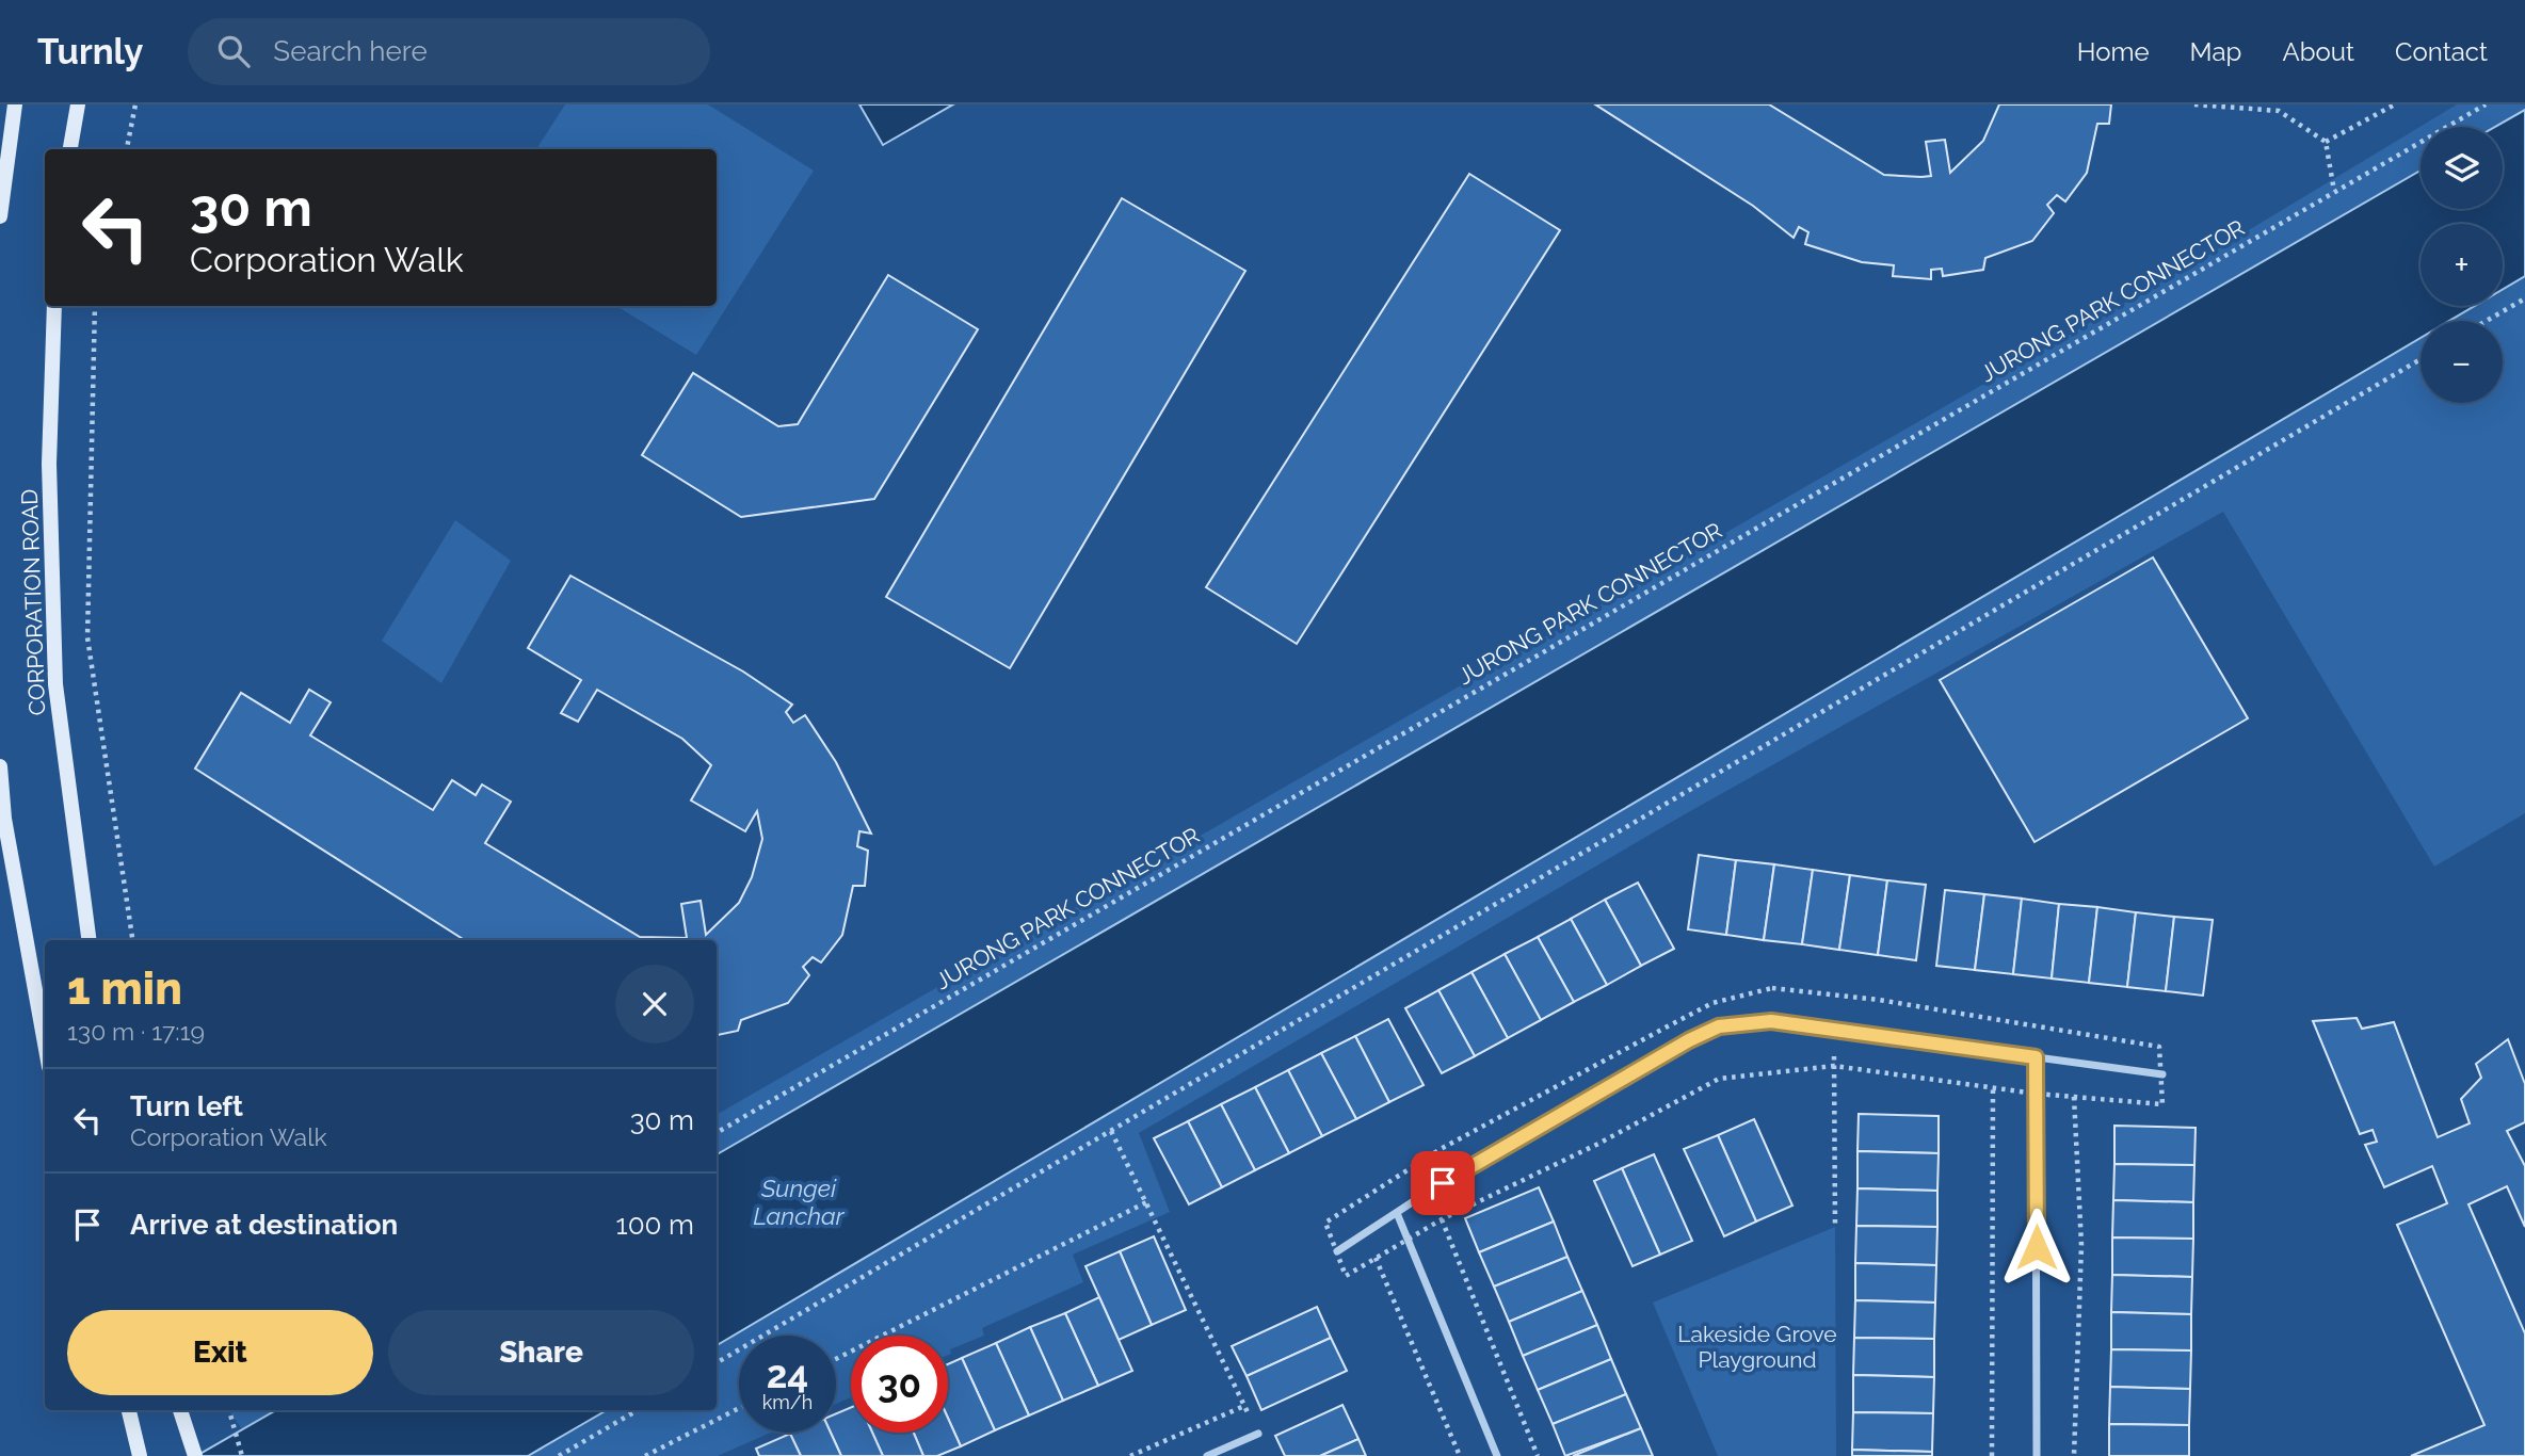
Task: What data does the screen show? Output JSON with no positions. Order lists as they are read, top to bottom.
{
  "streets": {
    "main road": ["CORPORATION ROAD"],
    "path": ["JURONG PARK CONNECTOR"]
  },
  "water": ["Sungei Lanchar"],
  "parks": ["Lakeside Grove Playground"],
  "page": {
    "header": "Turnly",
    "search": "Search here",
    "nav": [
      "Home",
      "Map",
      "About",
      "Contact"
    ],
    "map_buttons": ["+", "−"],
    "turn": ["30 m", "Corporation Walk"],
    "heading": ["1 min", "130 m · 17:19"],
    "list": [
      {
        "name": "Turn left",
        "note": "Corporation Walk",
        "value": "30 m"
      },
      {
        "name": "Arrive at destination",
        "value": "100 m"
      }
    ],
    "buttons": ["Exit", "Share"],
    "speed": "24 km/h",
    "limit": "30"
  }
}
